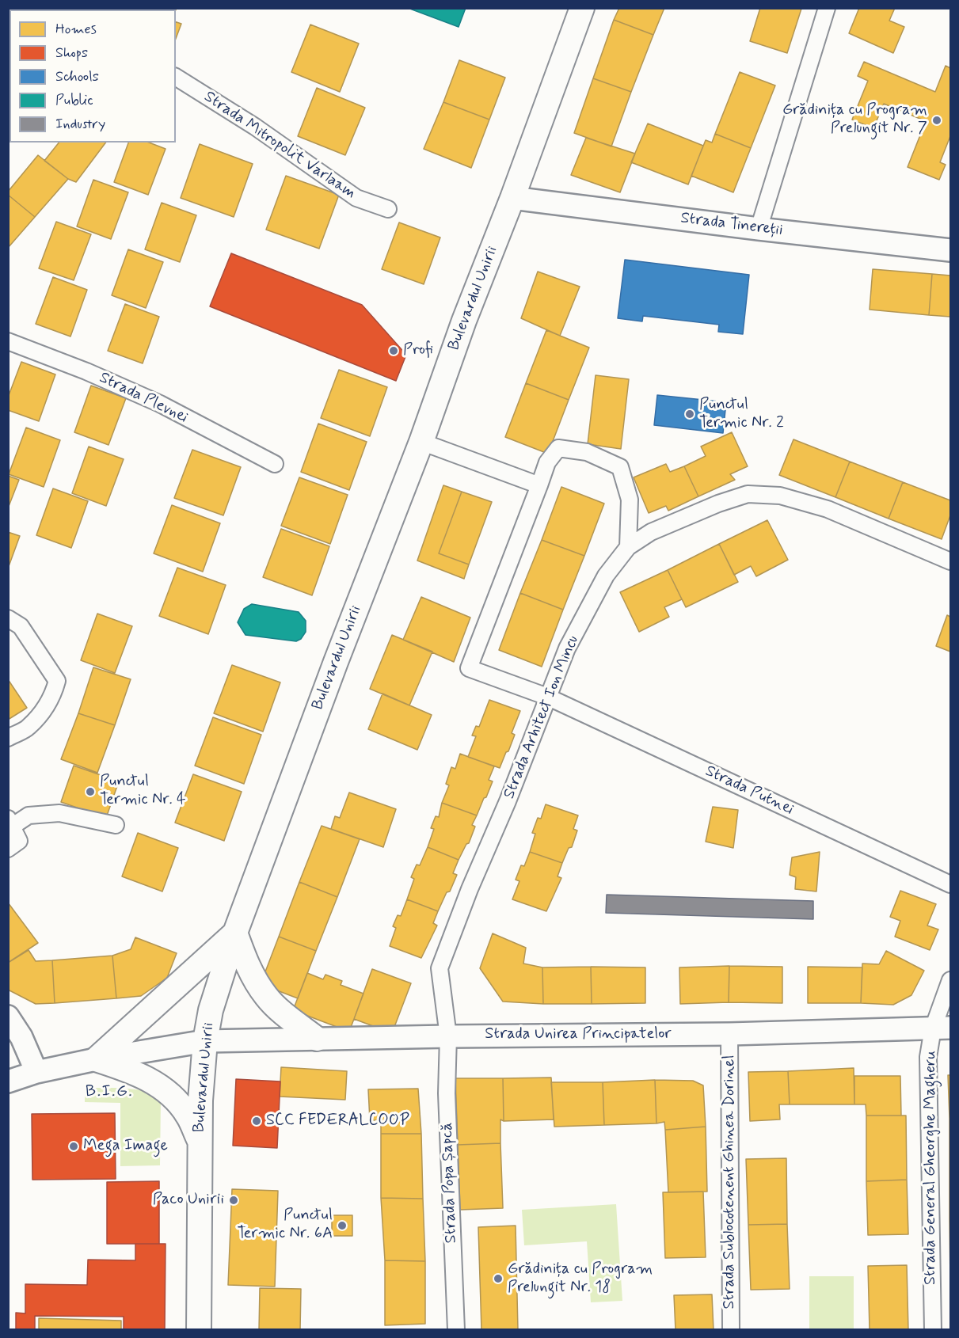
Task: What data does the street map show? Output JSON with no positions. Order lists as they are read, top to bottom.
{
  "streets": {
    "main road": ["Strada Tinereții", "Bulevardul Unirii", "Strada Unirea Principatelor"],
    "street": [
      "Strada Mitropolit Varlaam",
      "Strada Plevnei",
      "Strada Arhitect Ion Mincu",
      "Strada Putnei",
      "Strada General Gheorghe Magheru",
      "Strada Sublocotenent Ghinea Dorinel",
      "Strada Popa Șapcă"
    ]
  },
  "crossings": [
    ["Strada Tinereții", "Bulevardul Unirii"],
    ["Bulevardul Unirii", "Strada Unirea Principatelor"],
    ["Strada Arhitect Ion Mincu", "Strada Putnei"],
    ["Strada Arhitect Ion Mincu", "Strada Unirea Principatelor"],
    ["Strada Arhitect Ion Mincu", "Strada Popa Șapcă"],
    ["Strada Unirea Principatelor", "Strada General Gheorghe Magheru"],
    ["Strada Unirea Principatelor", "Strada Sublocotenent Ghinea Dorinel"],
    ["Strada Unirea Principatelor", "Strada Popa Șapcă"]
  ],
  "districts": ["B.I.G."],
  "places": [
    "Grădinița cu Program Prelungit Nr. 7",
    "Profi",
    "Punctul Termic Nr. 2",
    "Punctul Termic Nr. 4",
    "SCC FEDERALCOOP",
    "Mega Image",
    "Paco Unirii",
    "Punctul Termic Nr. 6A",
    "Grădinița cu Program Prelungit Nr. 18"
  ],
  "legend": [
    "Homes",
    "Shops",
    "Schools",
    "Public",
    "Industry"
  ]
}
